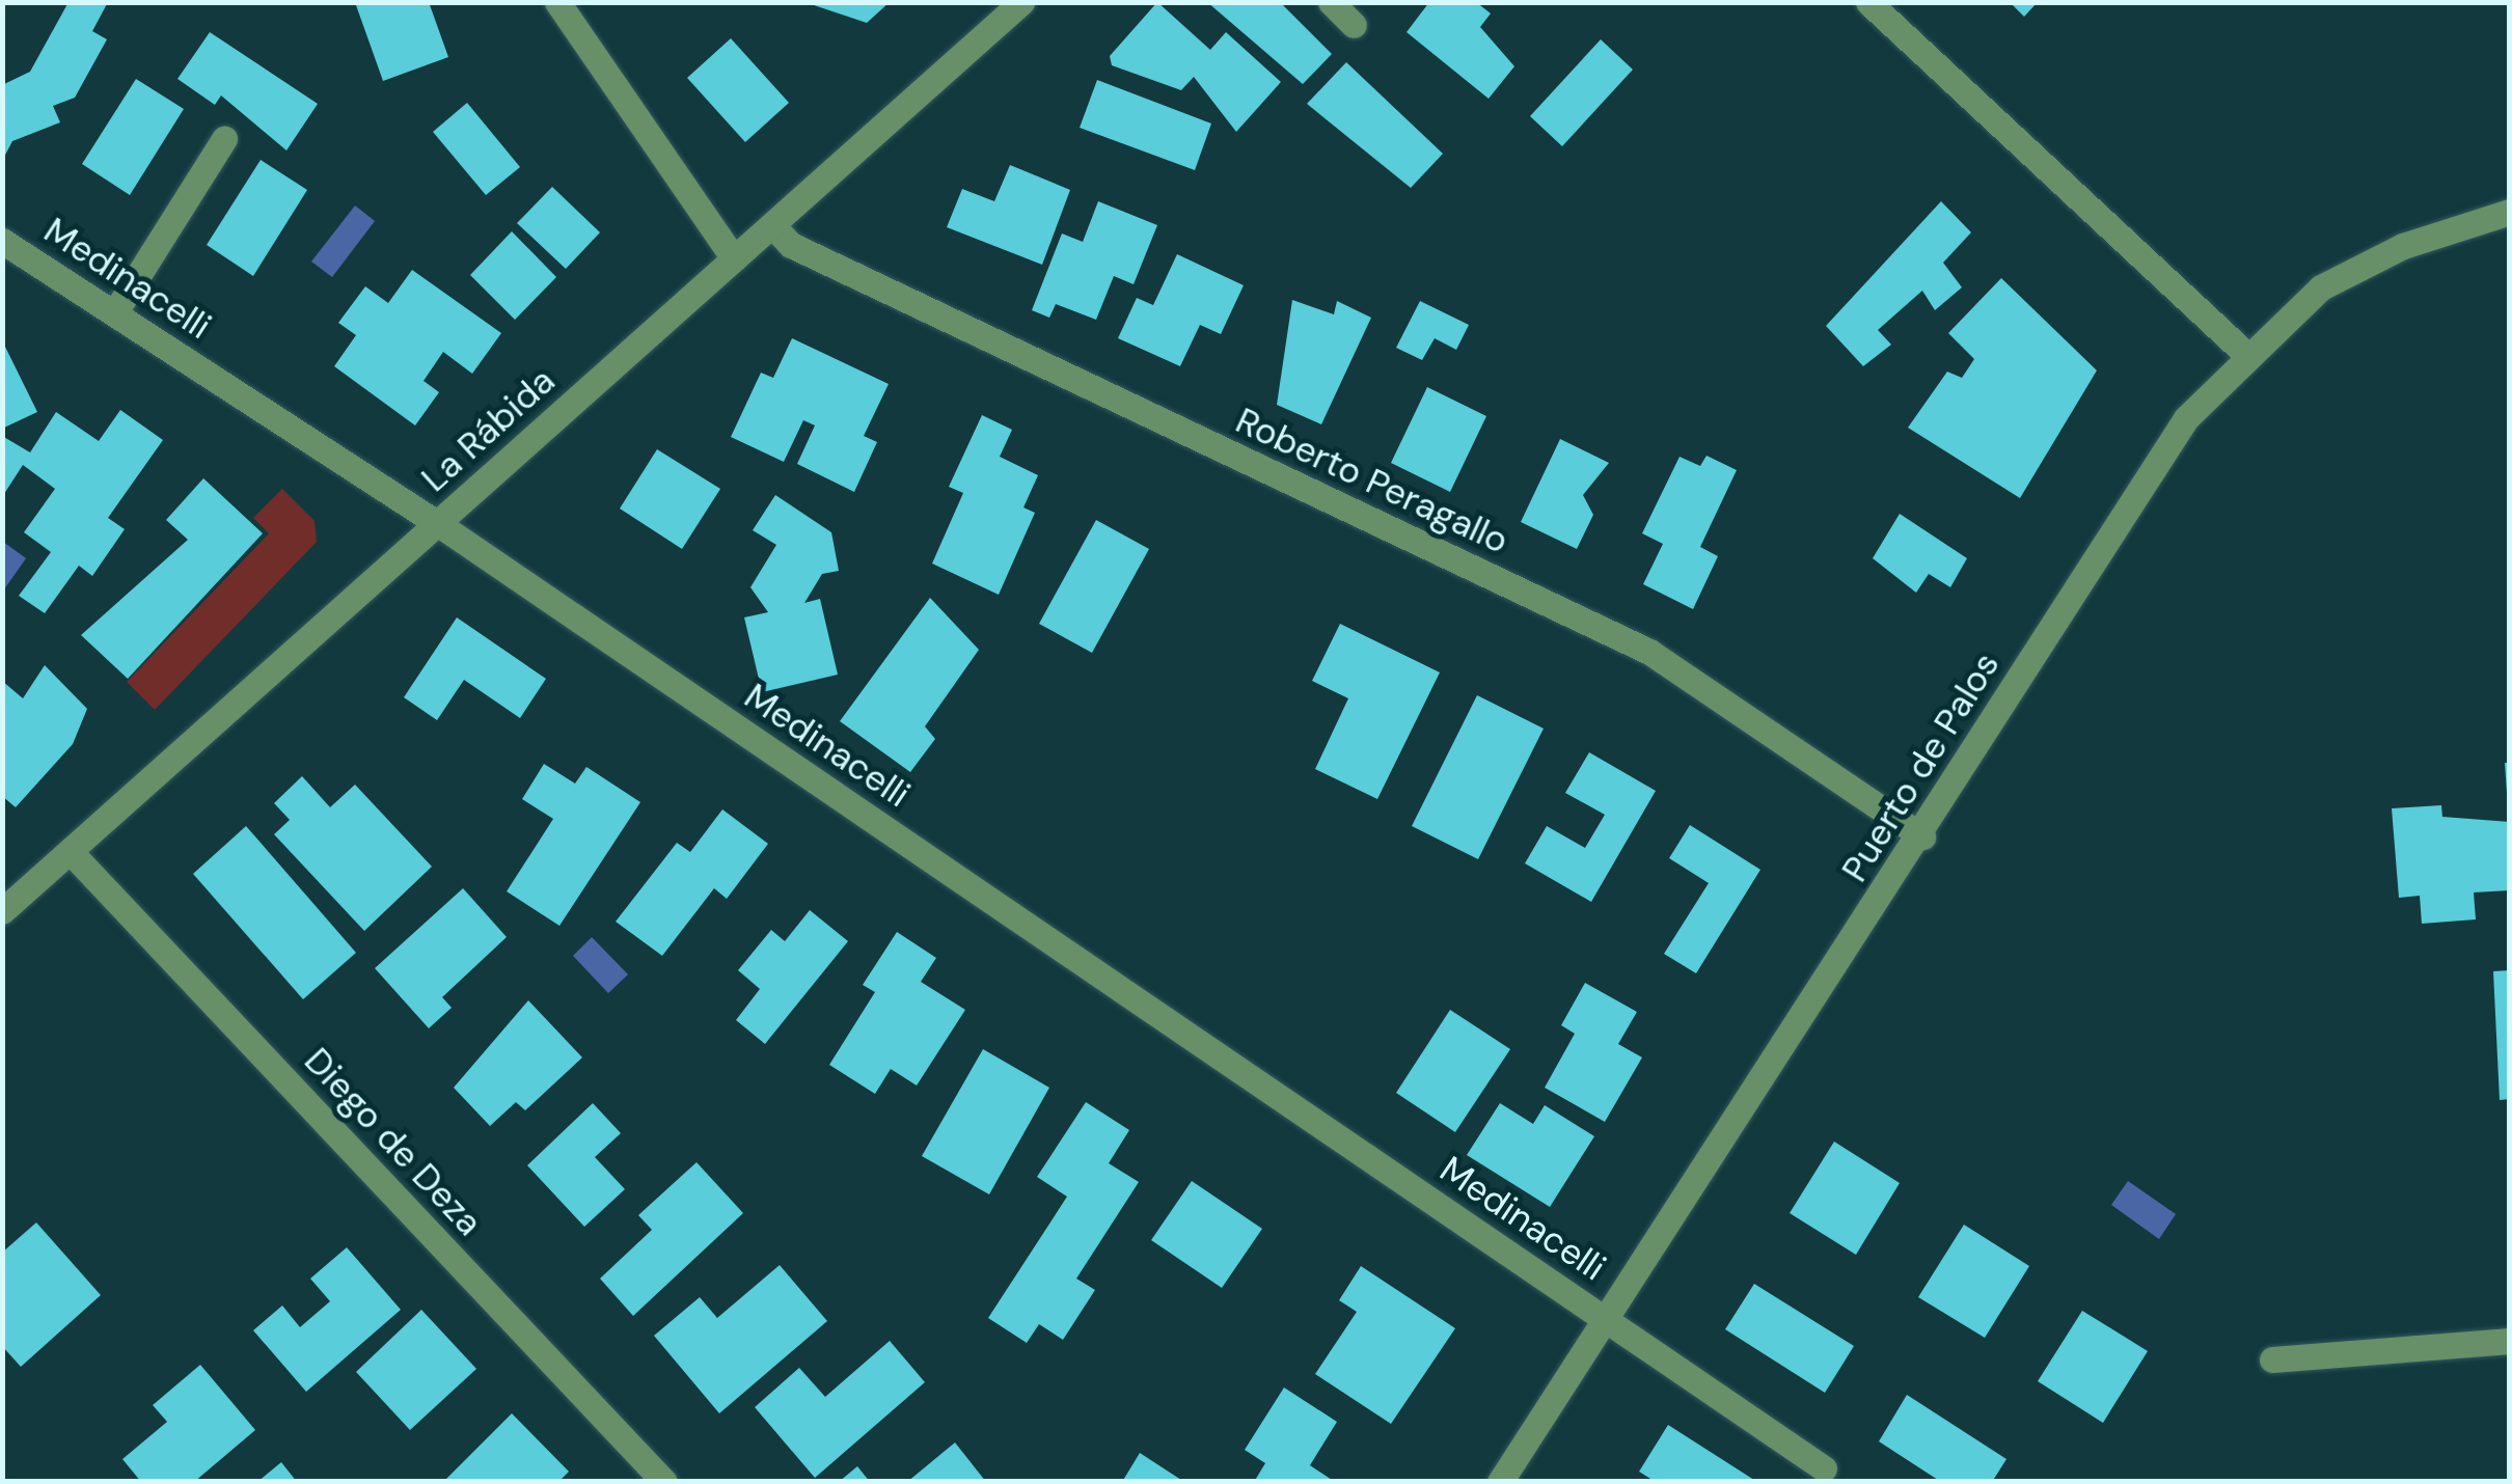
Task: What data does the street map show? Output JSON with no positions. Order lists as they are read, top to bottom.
{
  "streets": {
    "street": [
      "Medinacelli",
      "La Rábida",
      "Roberto Peragallo",
      "Puerto de Palos",
      "Diego de Deza"
    ]
  },
  "crossings": [
    ["Medinacelli", "La Rábida"],
    ["Medinacelli", "Puerto de Palos"],
    ["La Rábida", "Roberto Peragallo"],
    ["La Rábida", "Diego de Deza"],
    ["Roberto Peragallo", "Puerto de Palos"]
  ]
}
